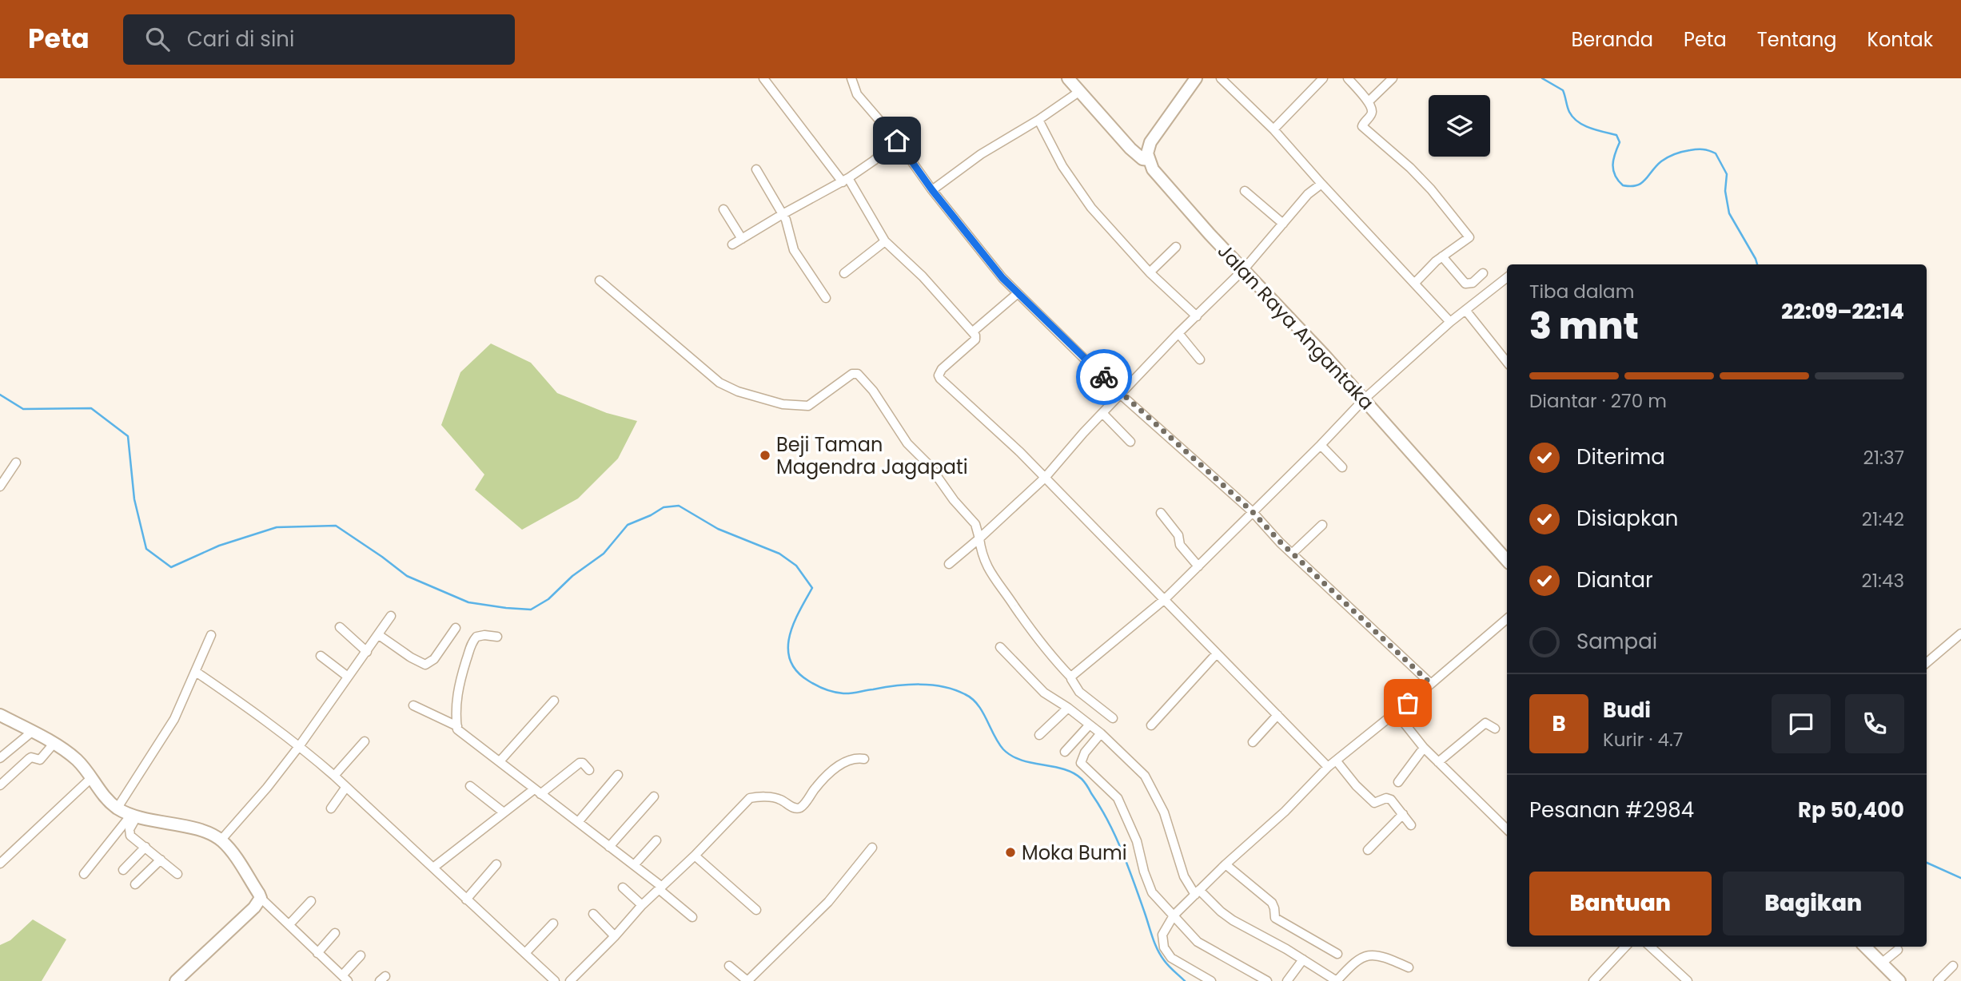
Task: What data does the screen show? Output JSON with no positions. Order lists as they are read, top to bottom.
{
  "streets": {
    "main road": ["Jalan Raya Angantaka"]
  },
  "places": ["Beji Taman Magendra Jagapati", "Moka Bumi"],
  "page": {
    "header": "Peta",
    "search": "Cari di sini",
    "nav": [
      "Beranda",
      "Peta",
      "Tentang",
      "Kontak"
    ],
    "heading": ["3 mnt", "Tiba dalam", "22:09–22:14"],
    "panel": [
      "Budi",
      "Kurir · 4.7",
      "Pesanan #2984",
      "Rp 50,400"
    ],
    "bar": "Diantar · 270 m",
    "list": [
      ["Diterima", "21:37"],
      ["Disiapkan", "21:42"],
      ["Diantar", "21:43"],
      "Sampai"
    ],
    "round": "B",
    "buttons": ["Bantuan", "Bagikan"]
  }
}
